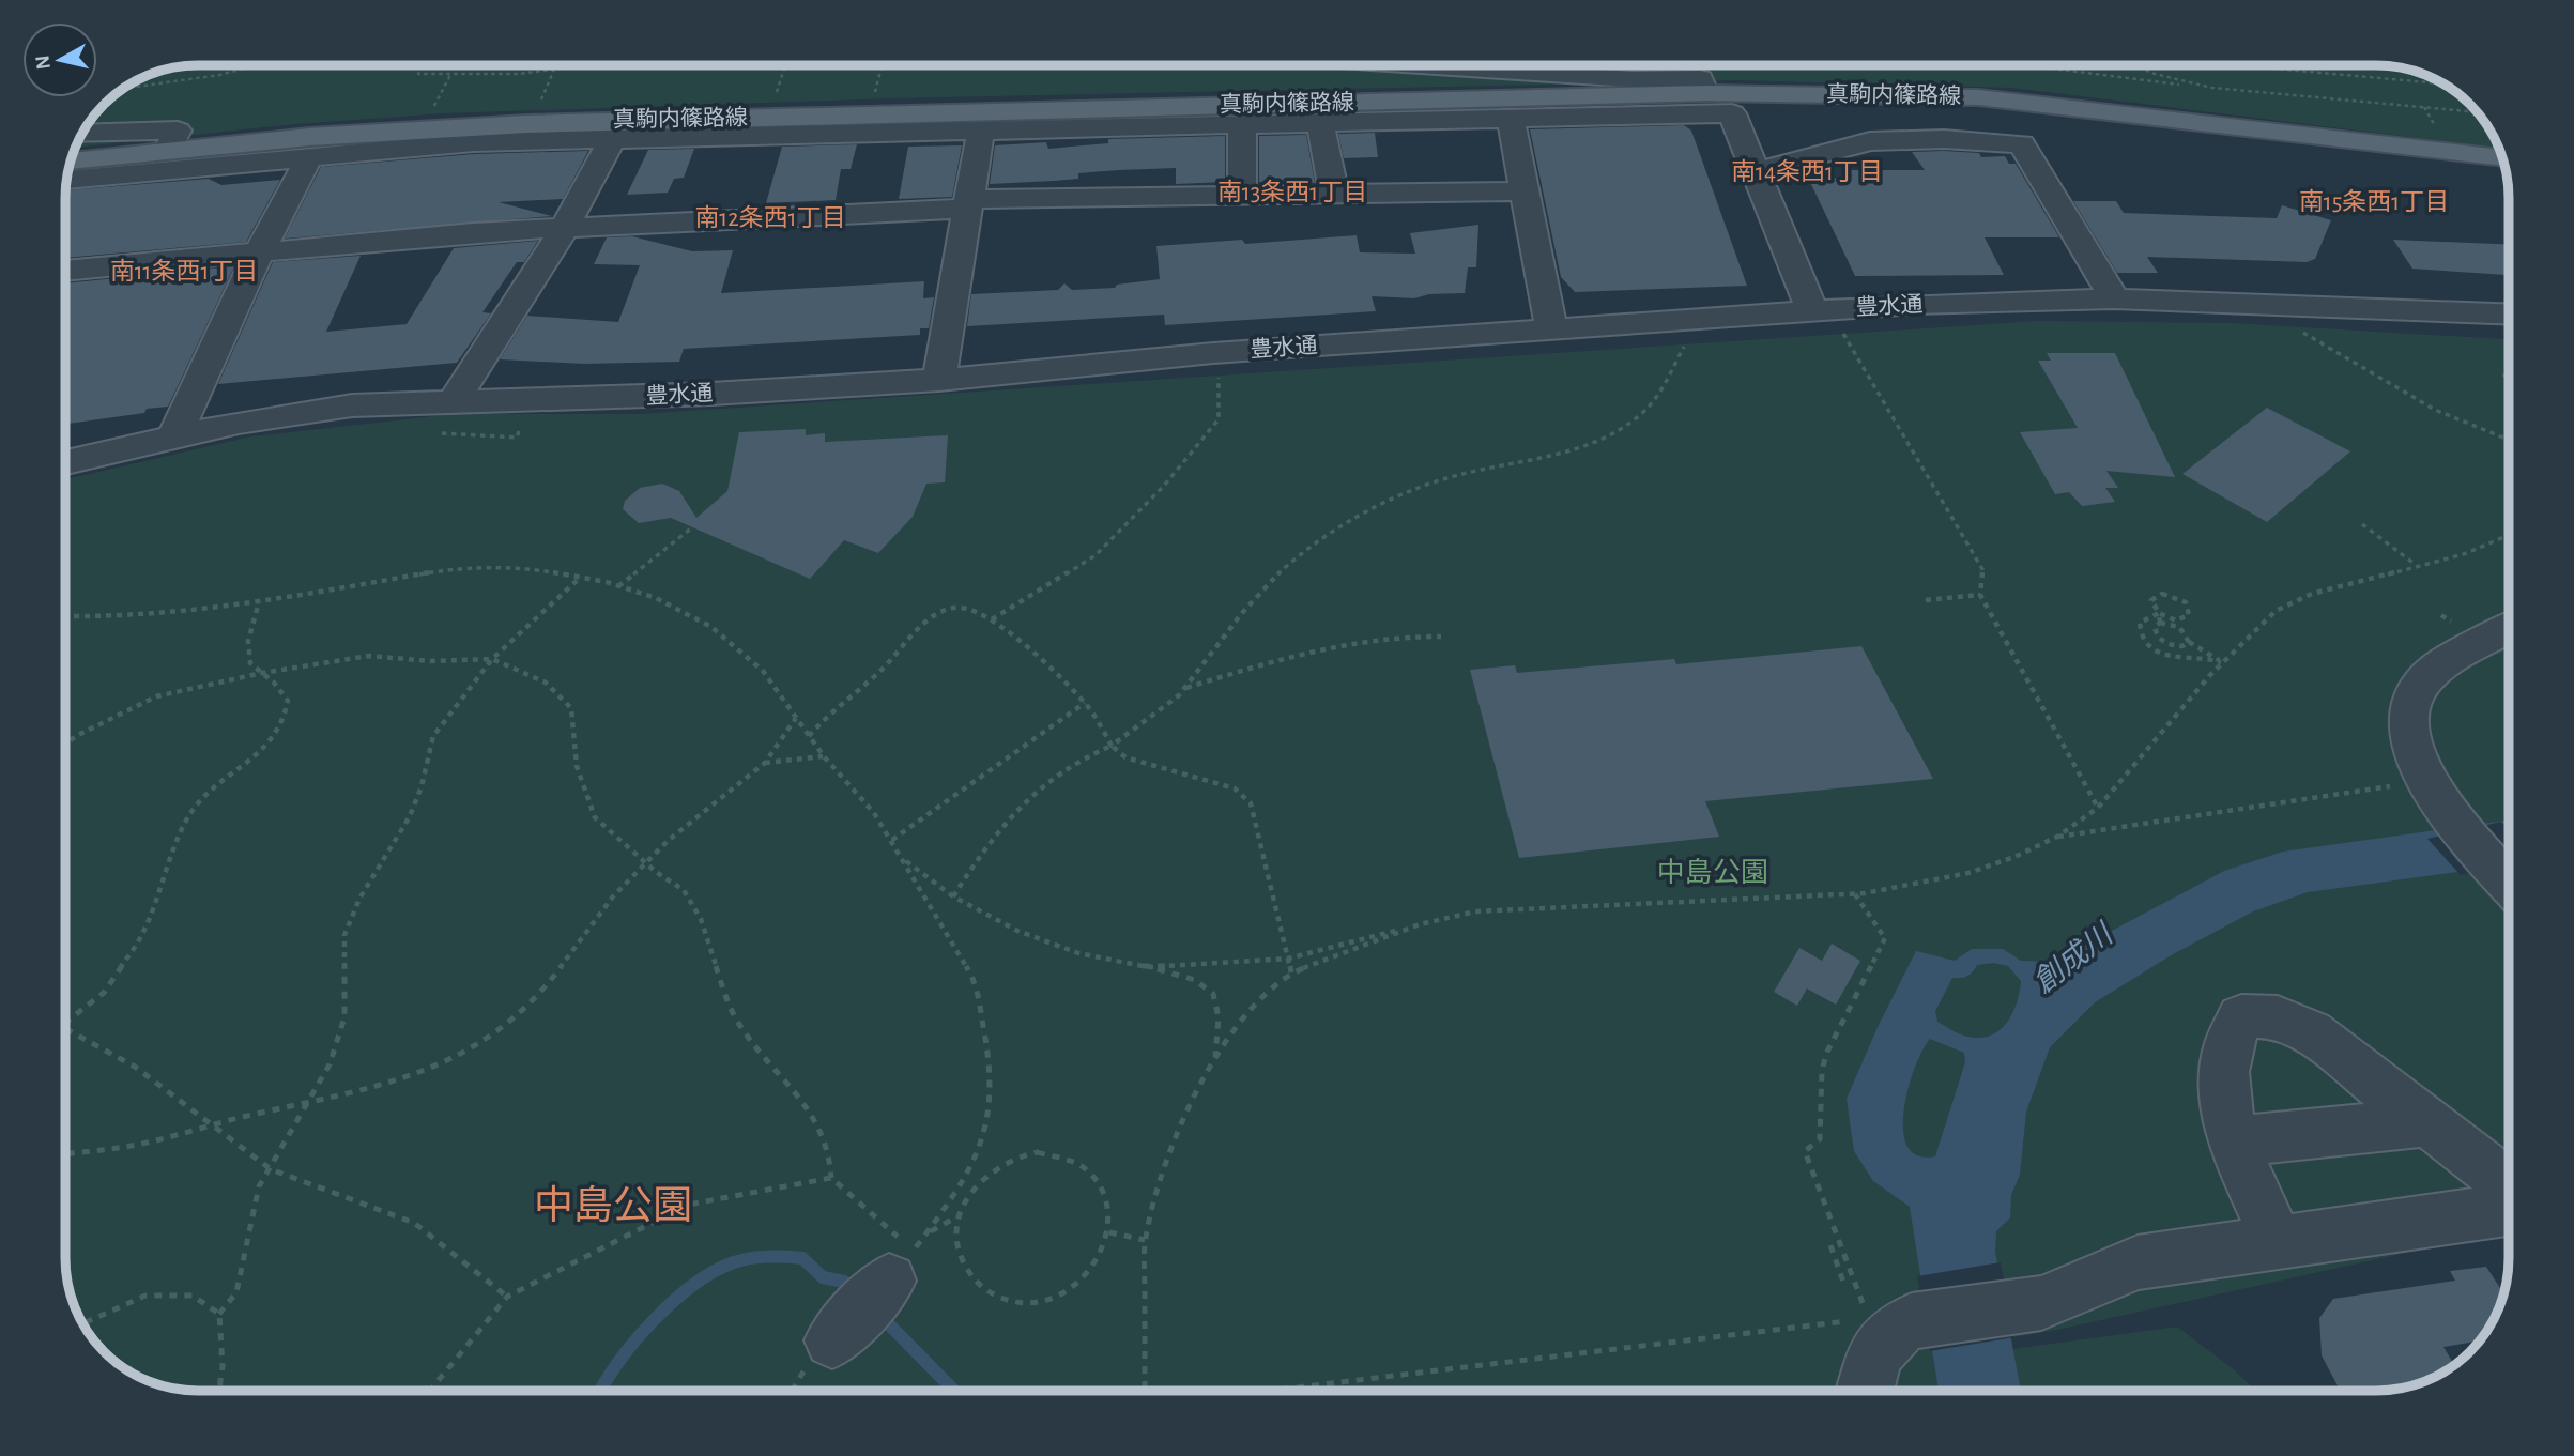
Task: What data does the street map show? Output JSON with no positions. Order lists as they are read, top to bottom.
{
  "streets": {
    "main road": ["真駒内篠路線"],
    "street": ["豊水通"]
  },
  "districts": [
    "南14条西1丁目",
    "南13条西1丁目",
    "南15条西1丁目",
    "南12条西1丁目",
    "南11条西1丁目",
    "中島公園"
  ],
  "water": ["創成川"],
  "parks": ["中島公園"],
  "north": "left"
}
